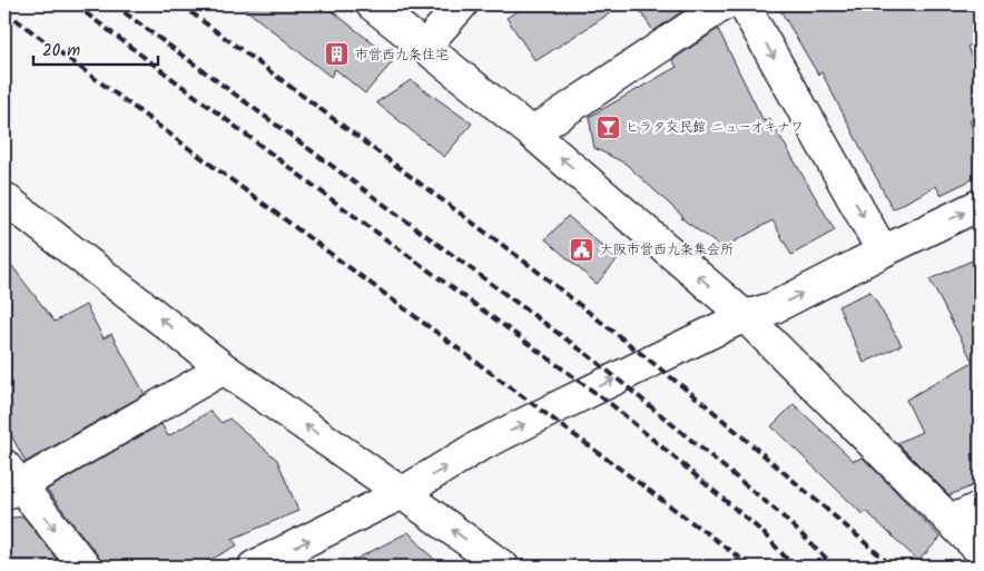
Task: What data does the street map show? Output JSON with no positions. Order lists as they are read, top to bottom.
{
  "places": {
    "building": ["市営西九条住宅"],
    "bar": ["ヒラタ交民館 ニューオキナワ"],
    "public building": ["大阪市営西九条集会所"]
  },
  "scale_bar": "20 m"
}
